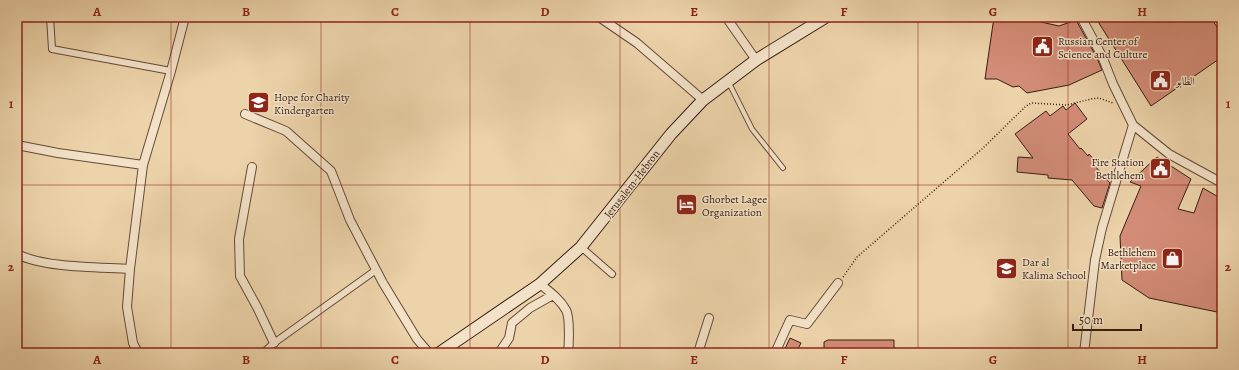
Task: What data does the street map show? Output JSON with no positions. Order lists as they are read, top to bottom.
{
  "streets": {
    "main road": ["Jerusalem-Hebron"]
  },
  "places": {
    "public building": ["Russian Center of Science and Culture", "الطابو", "Fire Station Bethlehem"],
    "school or university": ["Hope for Charity Kindergarten", "Dar al Kalima School"],
    "hotel": ["Ghorbet Lagee Organization"],
    "shop": ["Bethlehem Marketplace"]
  },
  "scale_bar": "50 m",
  "grid": {
    "columns": [
      "A",
      "B",
      "C",
      "D",
      "E",
      "F",
      "G",
      "H"
    ],
    "rows": ["1", "2"]
  }
}
